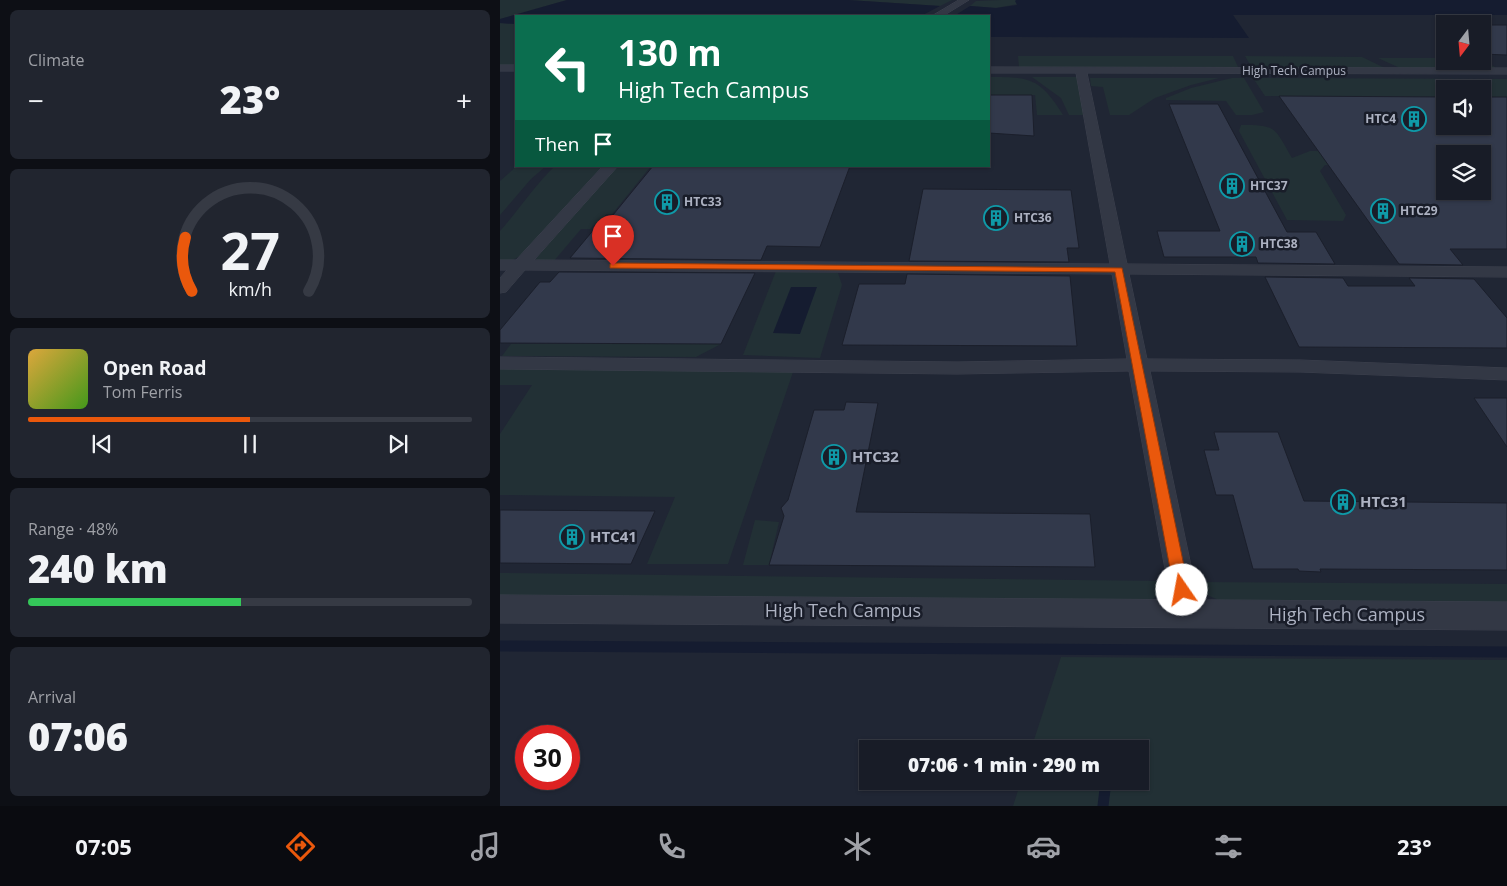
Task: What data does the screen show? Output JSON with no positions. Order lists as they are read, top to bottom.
{
  "streets": {
    "street": ["High Tech Campus"]
  },
  "places": {
    "building": [
      "HTC4",
      "HTC37",
      "HTC33",
      "HTC29",
      "HTC36",
      "HTC38",
      "HTC32",
      "HTC31",
      "HTC41"
    ]
  },
  "north": "bottom",
  "page": {
    "tile": [
      "Climate",
      ["Range · 48%", "240 km"],
      ["Arrival", "07:06"]
    ],
    "turn": ["130 m", "High Tech Campus"],
    "heat": ["−", "23°", "+"],
    "then": "Then",
    "song": ["Open Road", "Tom Ferris"],
    "limit": "30",
    "trip": "07:06 · 1 min · 290 m",
    "tabs": ["07:05", "23°"],
    "gauge": ["27", "km/h"]
  }
}
